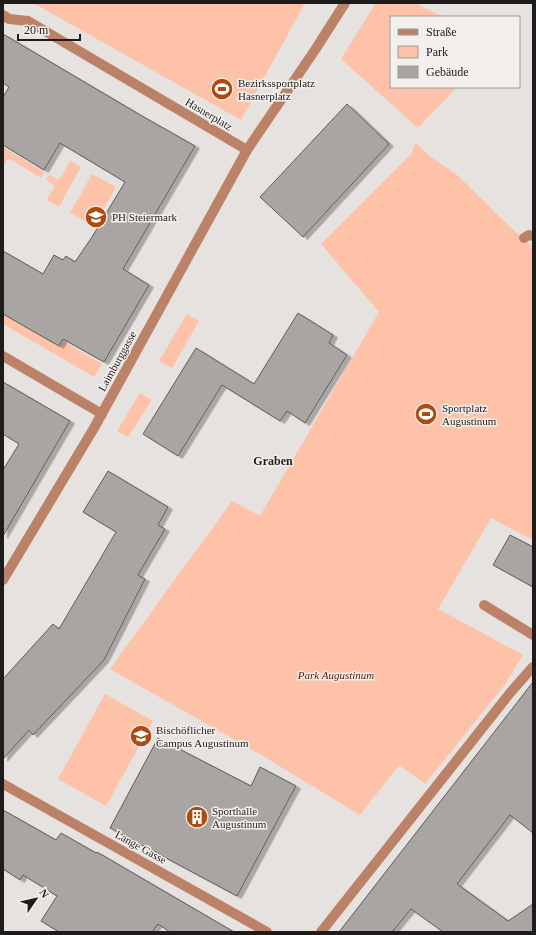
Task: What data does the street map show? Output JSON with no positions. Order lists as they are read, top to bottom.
{
  "streets": {
    "street": ["Hasnerplatz", "Laimburggasse", "Lange Gasse"]
  },
  "crossings": [
    ["Hasnerplatz", "Laimburggasse"]
  ],
  "districts": ["Graben"],
  "parks": ["Park Augustinum"],
  "places": {
    "sports": ["Bezirkssportplatz Hasnerplatz", "Sportplatz Augustinum"],
    "school or university": ["PH Steiermark", "Bischöflicher Campus Augustinum"],
    "building": ["Sporthalle Augustinum"]
  },
  "legend": ["Straße", "Park", "Gebäude"],
  "scale_bar": "20 m",
  "north": "top right"
}
